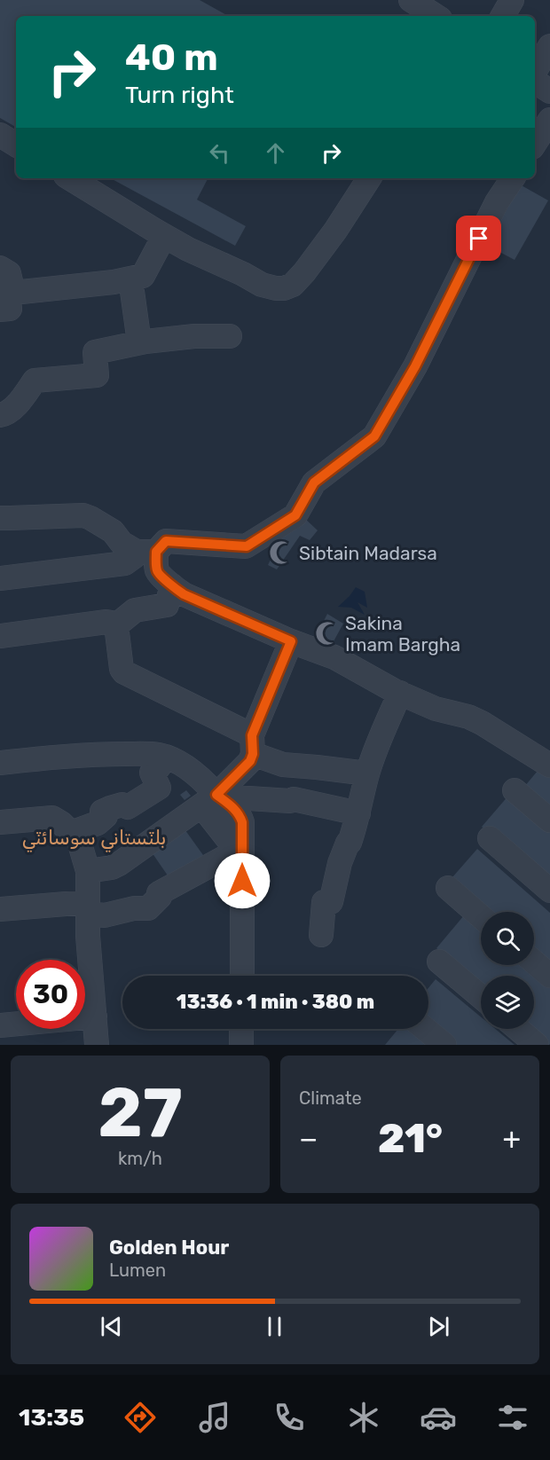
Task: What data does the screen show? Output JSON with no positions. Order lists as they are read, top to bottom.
{
  "districts": ["بلٽستاني سوسائٽي"],
  "places": {
    "mosque": ["Sibtain Madarsa", "Sakina Imam Bargha"]
  },
  "page": {
    "turn": ["40 m", "Turn right"],
    "limit": "30",
    "trip": "13:36 · 1 min · 380 m",
    "tile": [
      ["27", "km/h"],
      "Climate"
    ],
    "heat": ["−", "21°", "+"],
    "song": ["Golden Hour", "Lumen"],
    "tabs": "13:35"
  }
}
